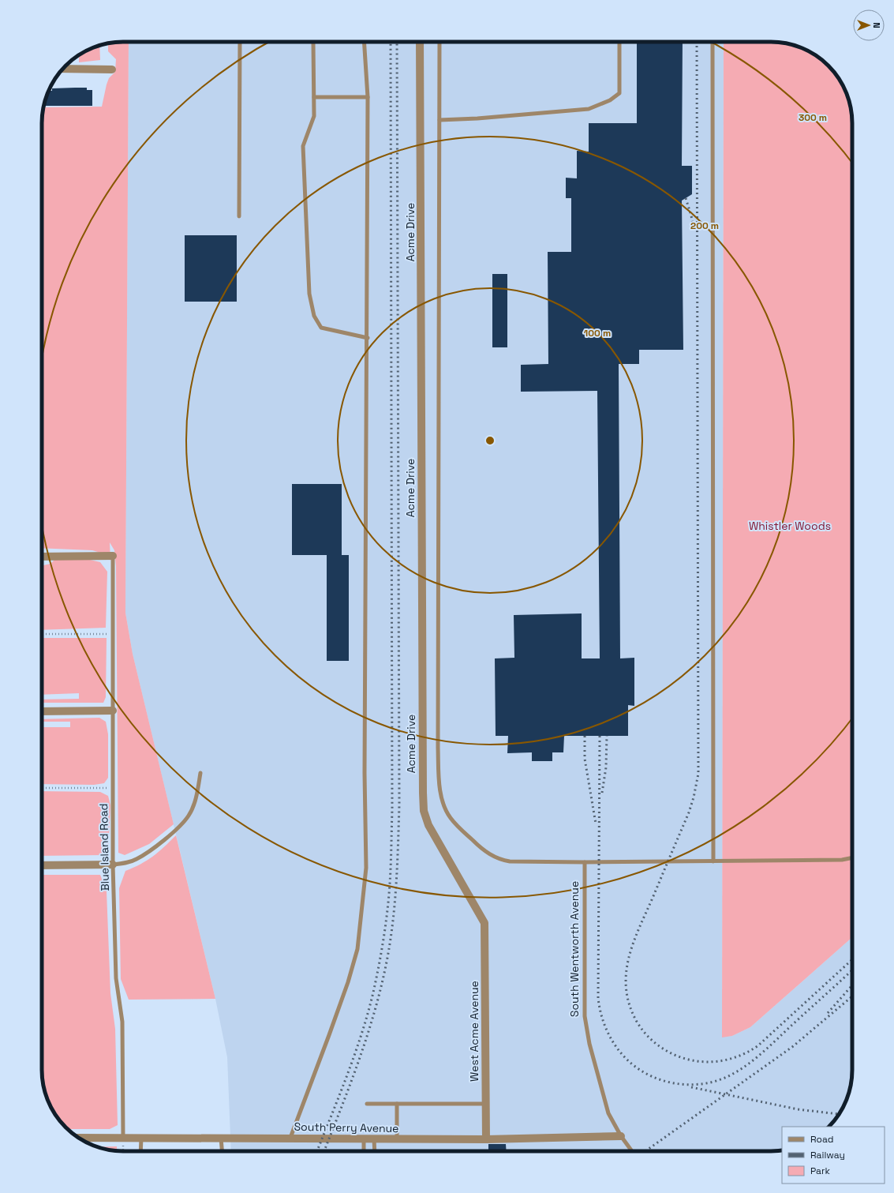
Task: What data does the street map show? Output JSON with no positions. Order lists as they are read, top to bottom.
{
  "streets": {
    "street": ["Acme Drive", "West Acme Avenue", "South Perry Avenue"],
    "lane": ["Blue Island Road", "South Wentworth Avenue"]
  },
  "crossings": [
    ["Acme Drive", "West Acme Avenue"],
    ["Blue Island Road", "South Perry Avenue"],
    ["South Wentworth Avenue", "South Perry Avenue"],
    ["West Acme Avenue", "South Perry Avenue"]
  ],
  "parks": ["Whistler Woods"],
  "legend": ["Road", "Railway", "Park"],
  "north": "right",
  "rings": ["300 m", "200 m", "100 m"]
}
